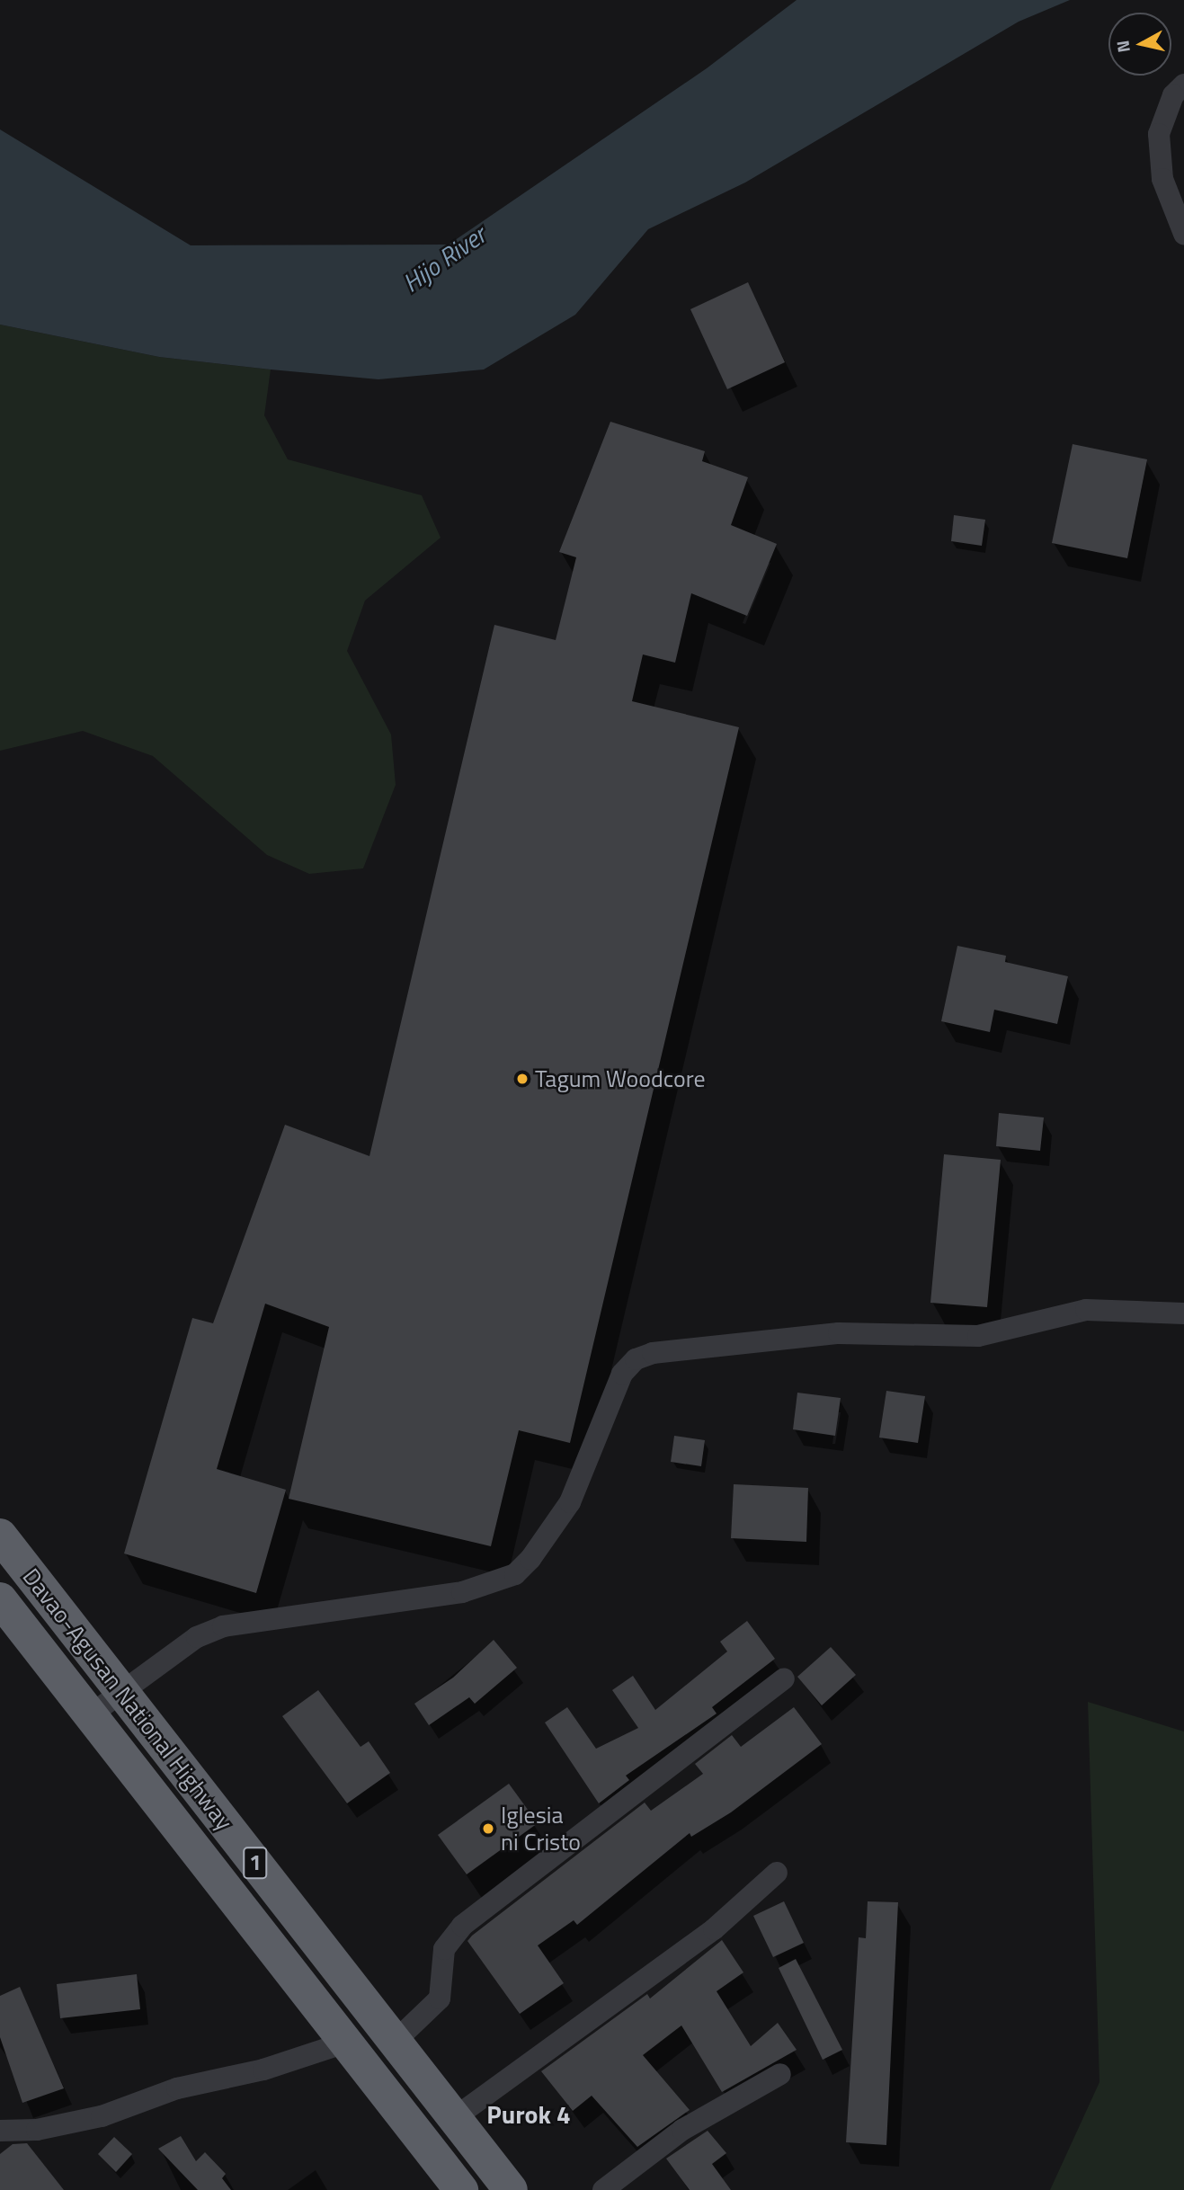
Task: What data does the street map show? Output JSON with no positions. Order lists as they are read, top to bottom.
{
  "streets": {
    "highway": ["Davao-Agusan National Highway", "1"]
  },
  "districts": ["Purok 4"],
  "water": ["Hijo River"],
  "places": ["Tagum Woodcore", "Iglesia ni Cristo"],
  "north": "left"
}
